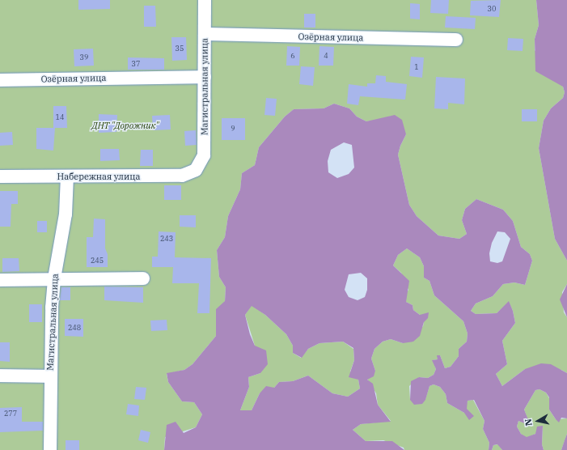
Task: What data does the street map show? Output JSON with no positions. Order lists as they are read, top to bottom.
{
  "streets": {
    "street": ["Озёрная улица", "Магистральная улица", "Набережная улица"]
  },
  "crossings": [
    ["Озёрная улица", "Магистральная улица"],
    ["Магистральная улица", "Набережная улица"]
  ],
  "parks": ["ДНТ \"Дорожник\""],
  "house_numbers": [
    "30",
    "35",
    "6",
    "4",
    "39",
    "37",
    "1",
    "14",
    "9",
    "243",
    "245",
    "248",
    "277"
  ],
  "north": "left"
}
